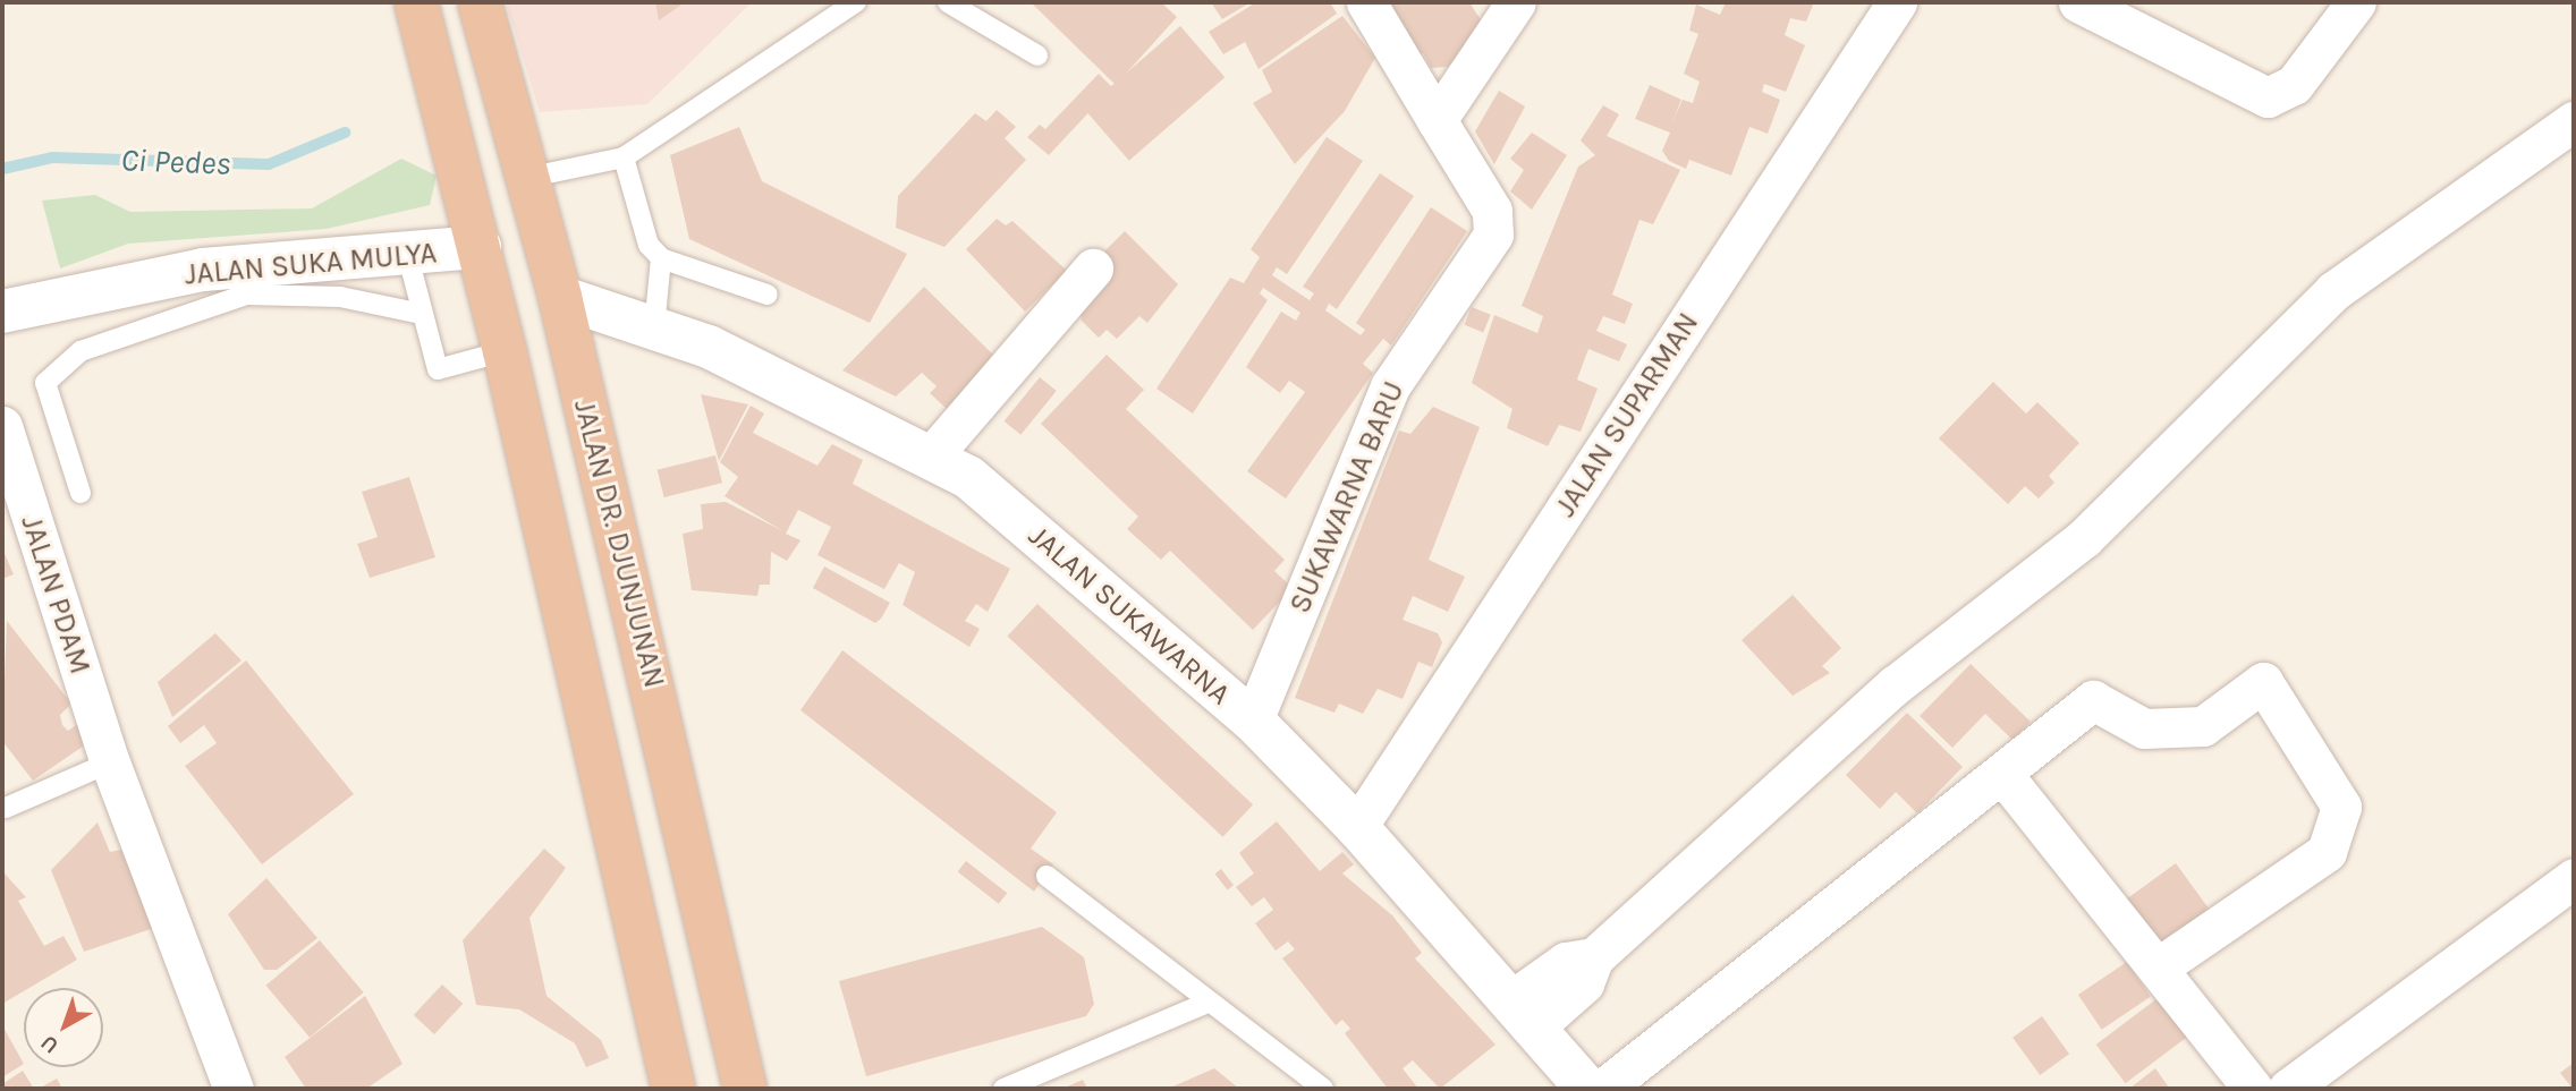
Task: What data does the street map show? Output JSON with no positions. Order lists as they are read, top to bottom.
{
  "streets": {
    "highway": ["JALAN DR. DJUNJUNAN"],
    "street": [
      "JALAN SUKA MULYA",
      "JALAN SUPARMAN",
      "SUKAWARNA BARU",
      "JALAN PDAM",
      "JALAN SUKAWARNA"
    ]
  },
  "crossings": [
    ["JALAN SUPARMAN", "JALAN SUKAWARNA"],
    ["SUKAWARNA BARU", "JALAN SUKAWARNA"],
    ["JALAN DR. DJUNJUNAN", "JALAN SUKAWARNA"]
  ],
  "water": ["Ci Pedes"],
  "north": "bottom left"
}
